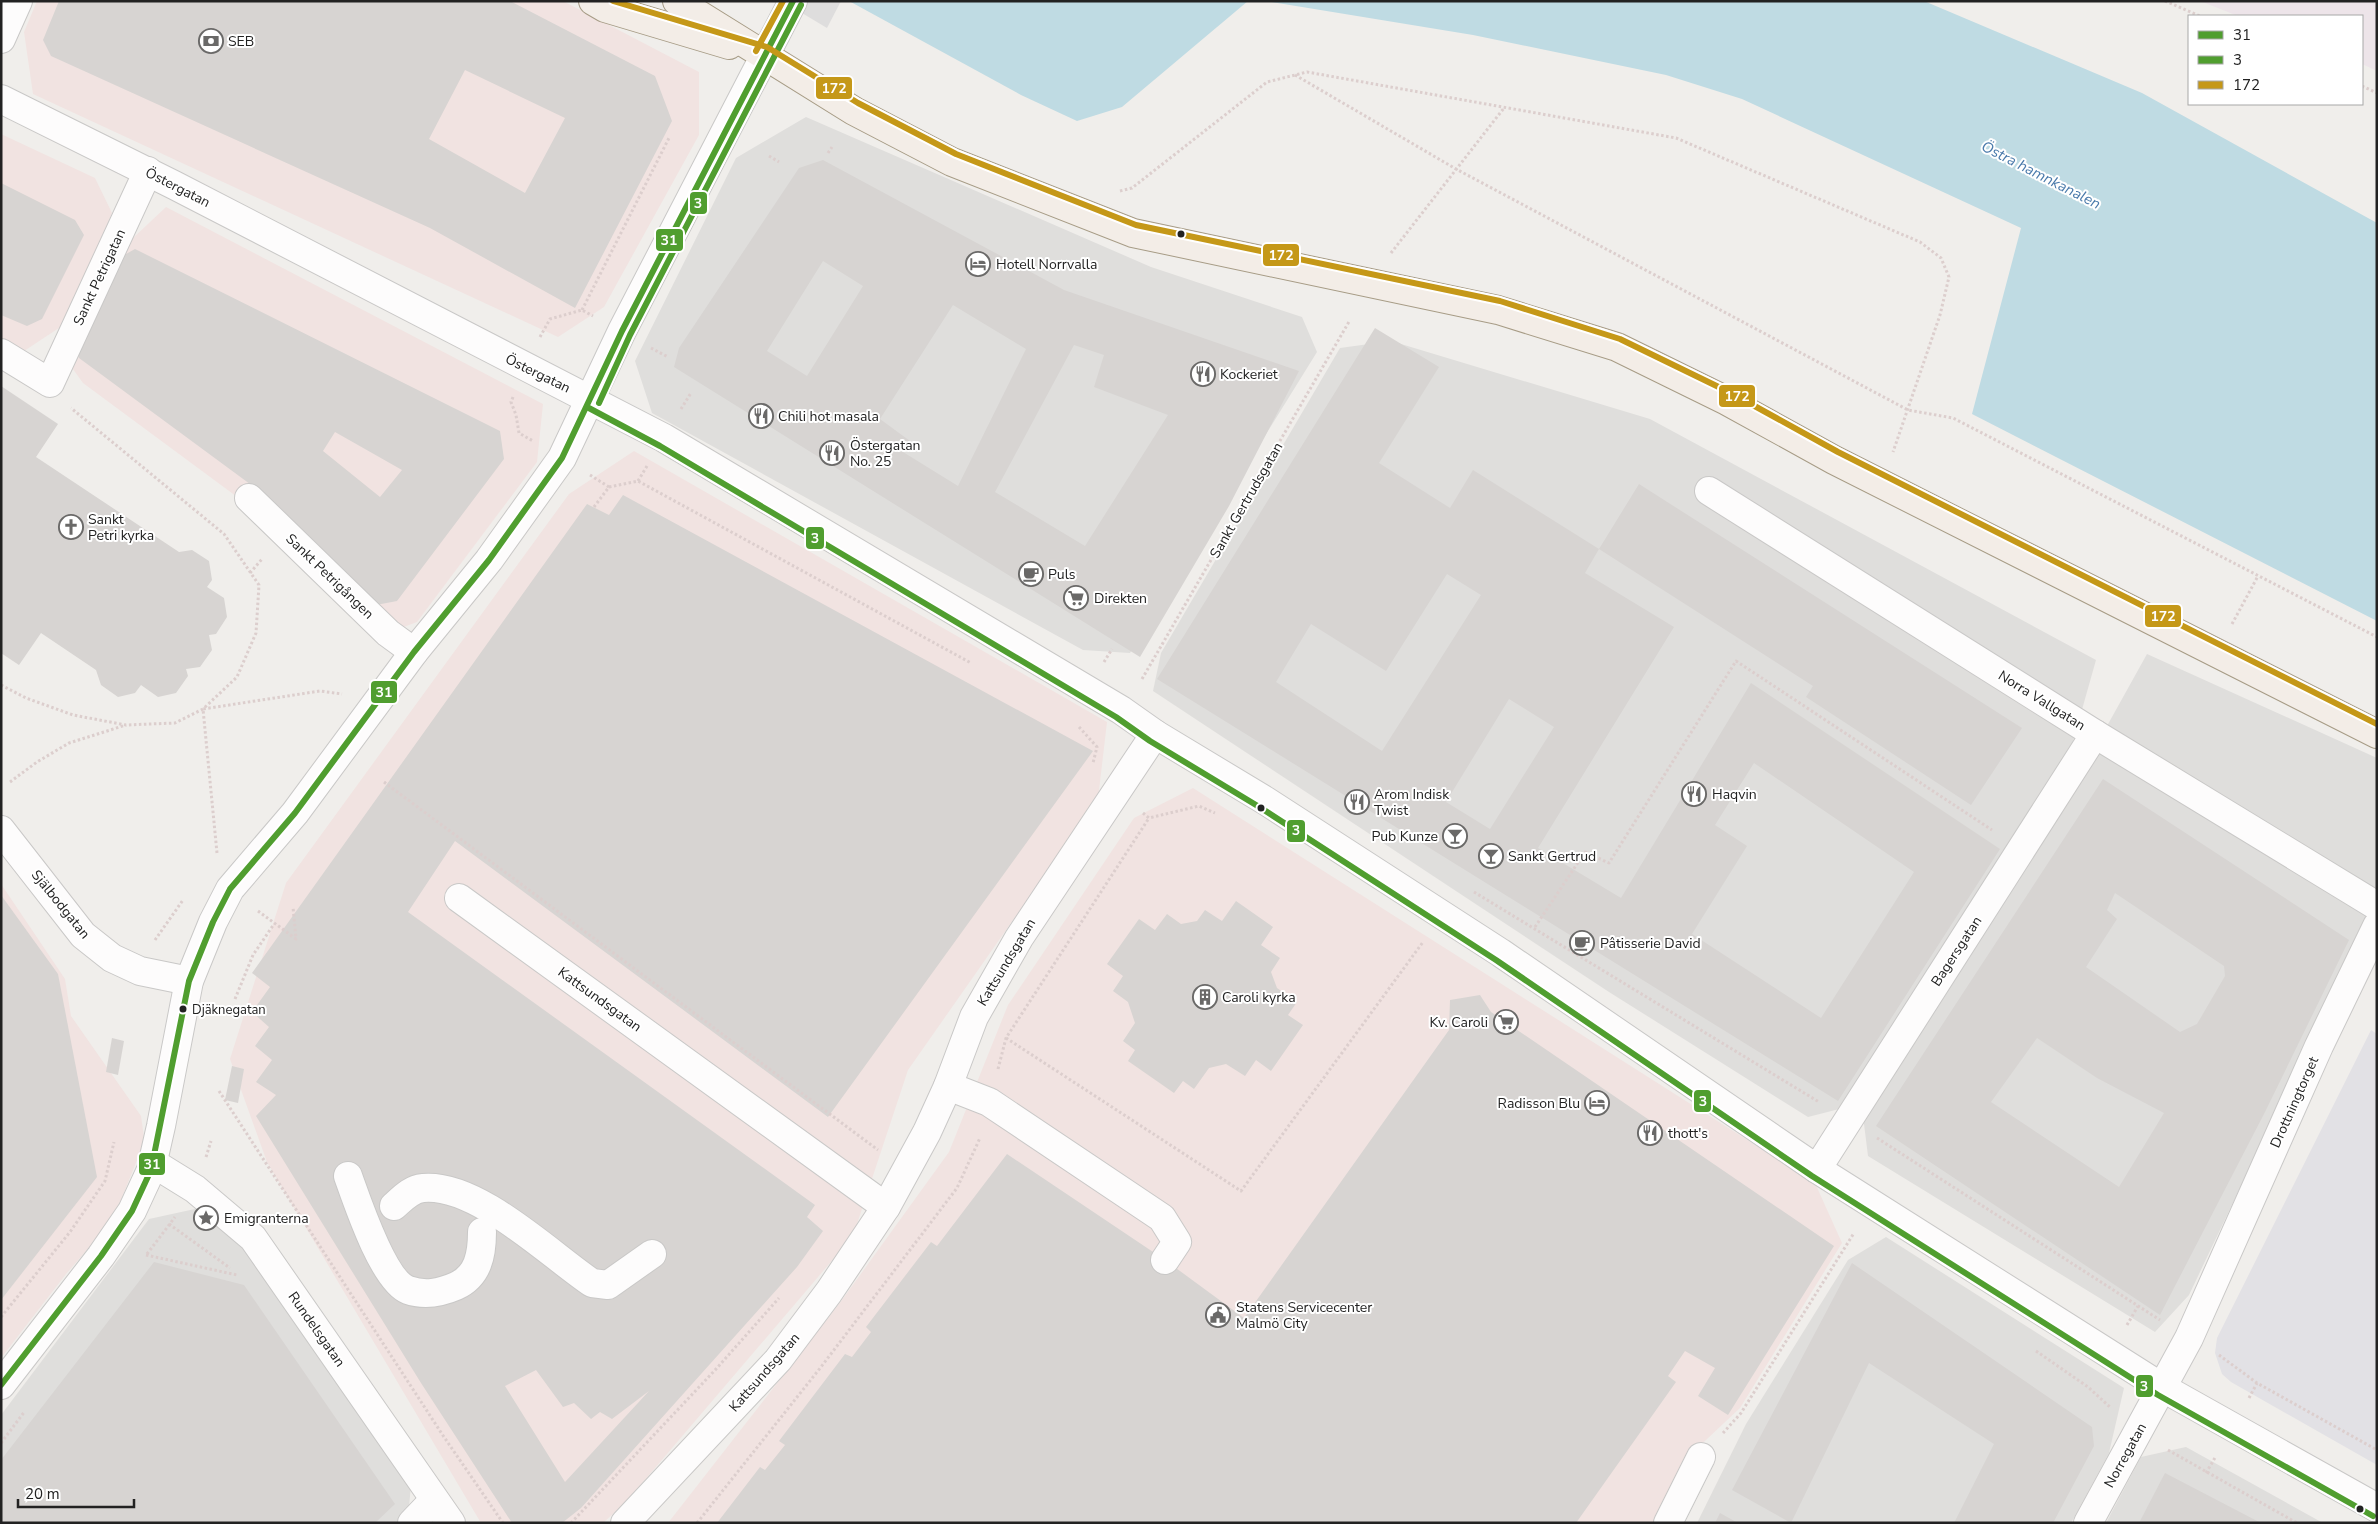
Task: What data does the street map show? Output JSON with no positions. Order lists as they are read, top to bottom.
{
  "streets": {
    "street": [
      "Östergatan",
      "Sankt Petrigatan",
      "Sankt Petrigången",
      "Norra Vallgatan",
      "Själbodgatan",
      "Bagersgatan",
      "Kattsundsgatan",
      "Drottningtorget",
      "Rundelsgatan",
      "Norregatan"
    ],
    "path": ["Sankt Gertrudsgatan"]
  },
  "crossings": [
    ["Östergatan", "Sankt Petrigatan"],
    ["Östergatan", "Bagersgatan"],
    ["Östergatan", "Kattsundsgatan"],
    ["Östergatan", "Drottningtorget"],
    ["Östergatan", "Norregatan"],
    ["Norra Vallgatan", "Bagersgatan"],
    ["Drottningtorget", "Norregatan"]
  ],
  "water": ["Östra hamnkanalen"],
  "places": {
    "bank": ["SEB"],
    "hotel": ["Hotell Norrvalla", "Radisson Blu"],
    "restaurant": [
      "Kockeriet",
      "Chili hot masala",
      "Östergatan No. 25",
      "Haqvin",
      "Arom Indisk Twist",
      "thott's"
    ],
    "church": ["Sankt Petri kyrka"],
    "cafe": ["Puls", "Pâtisserie David"],
    "supermarket": ["Direkten", "Kv. Caroli"],
    "bar": ["Pub Kunze", "Sankt Gertrud"],
    "building": ["Caroli kyrka"],
    "other": ["Djäknegatan"],
    "place": ["Emigranterna"],
    "public building": ["Statens Servicecenter Malmö City"]
  },
  "lines": ["transit line 31", "transit line 172", "transit line 3"],
  "legend": ["31", "3", "172"],
  "scale_bar": "20 m"
}
